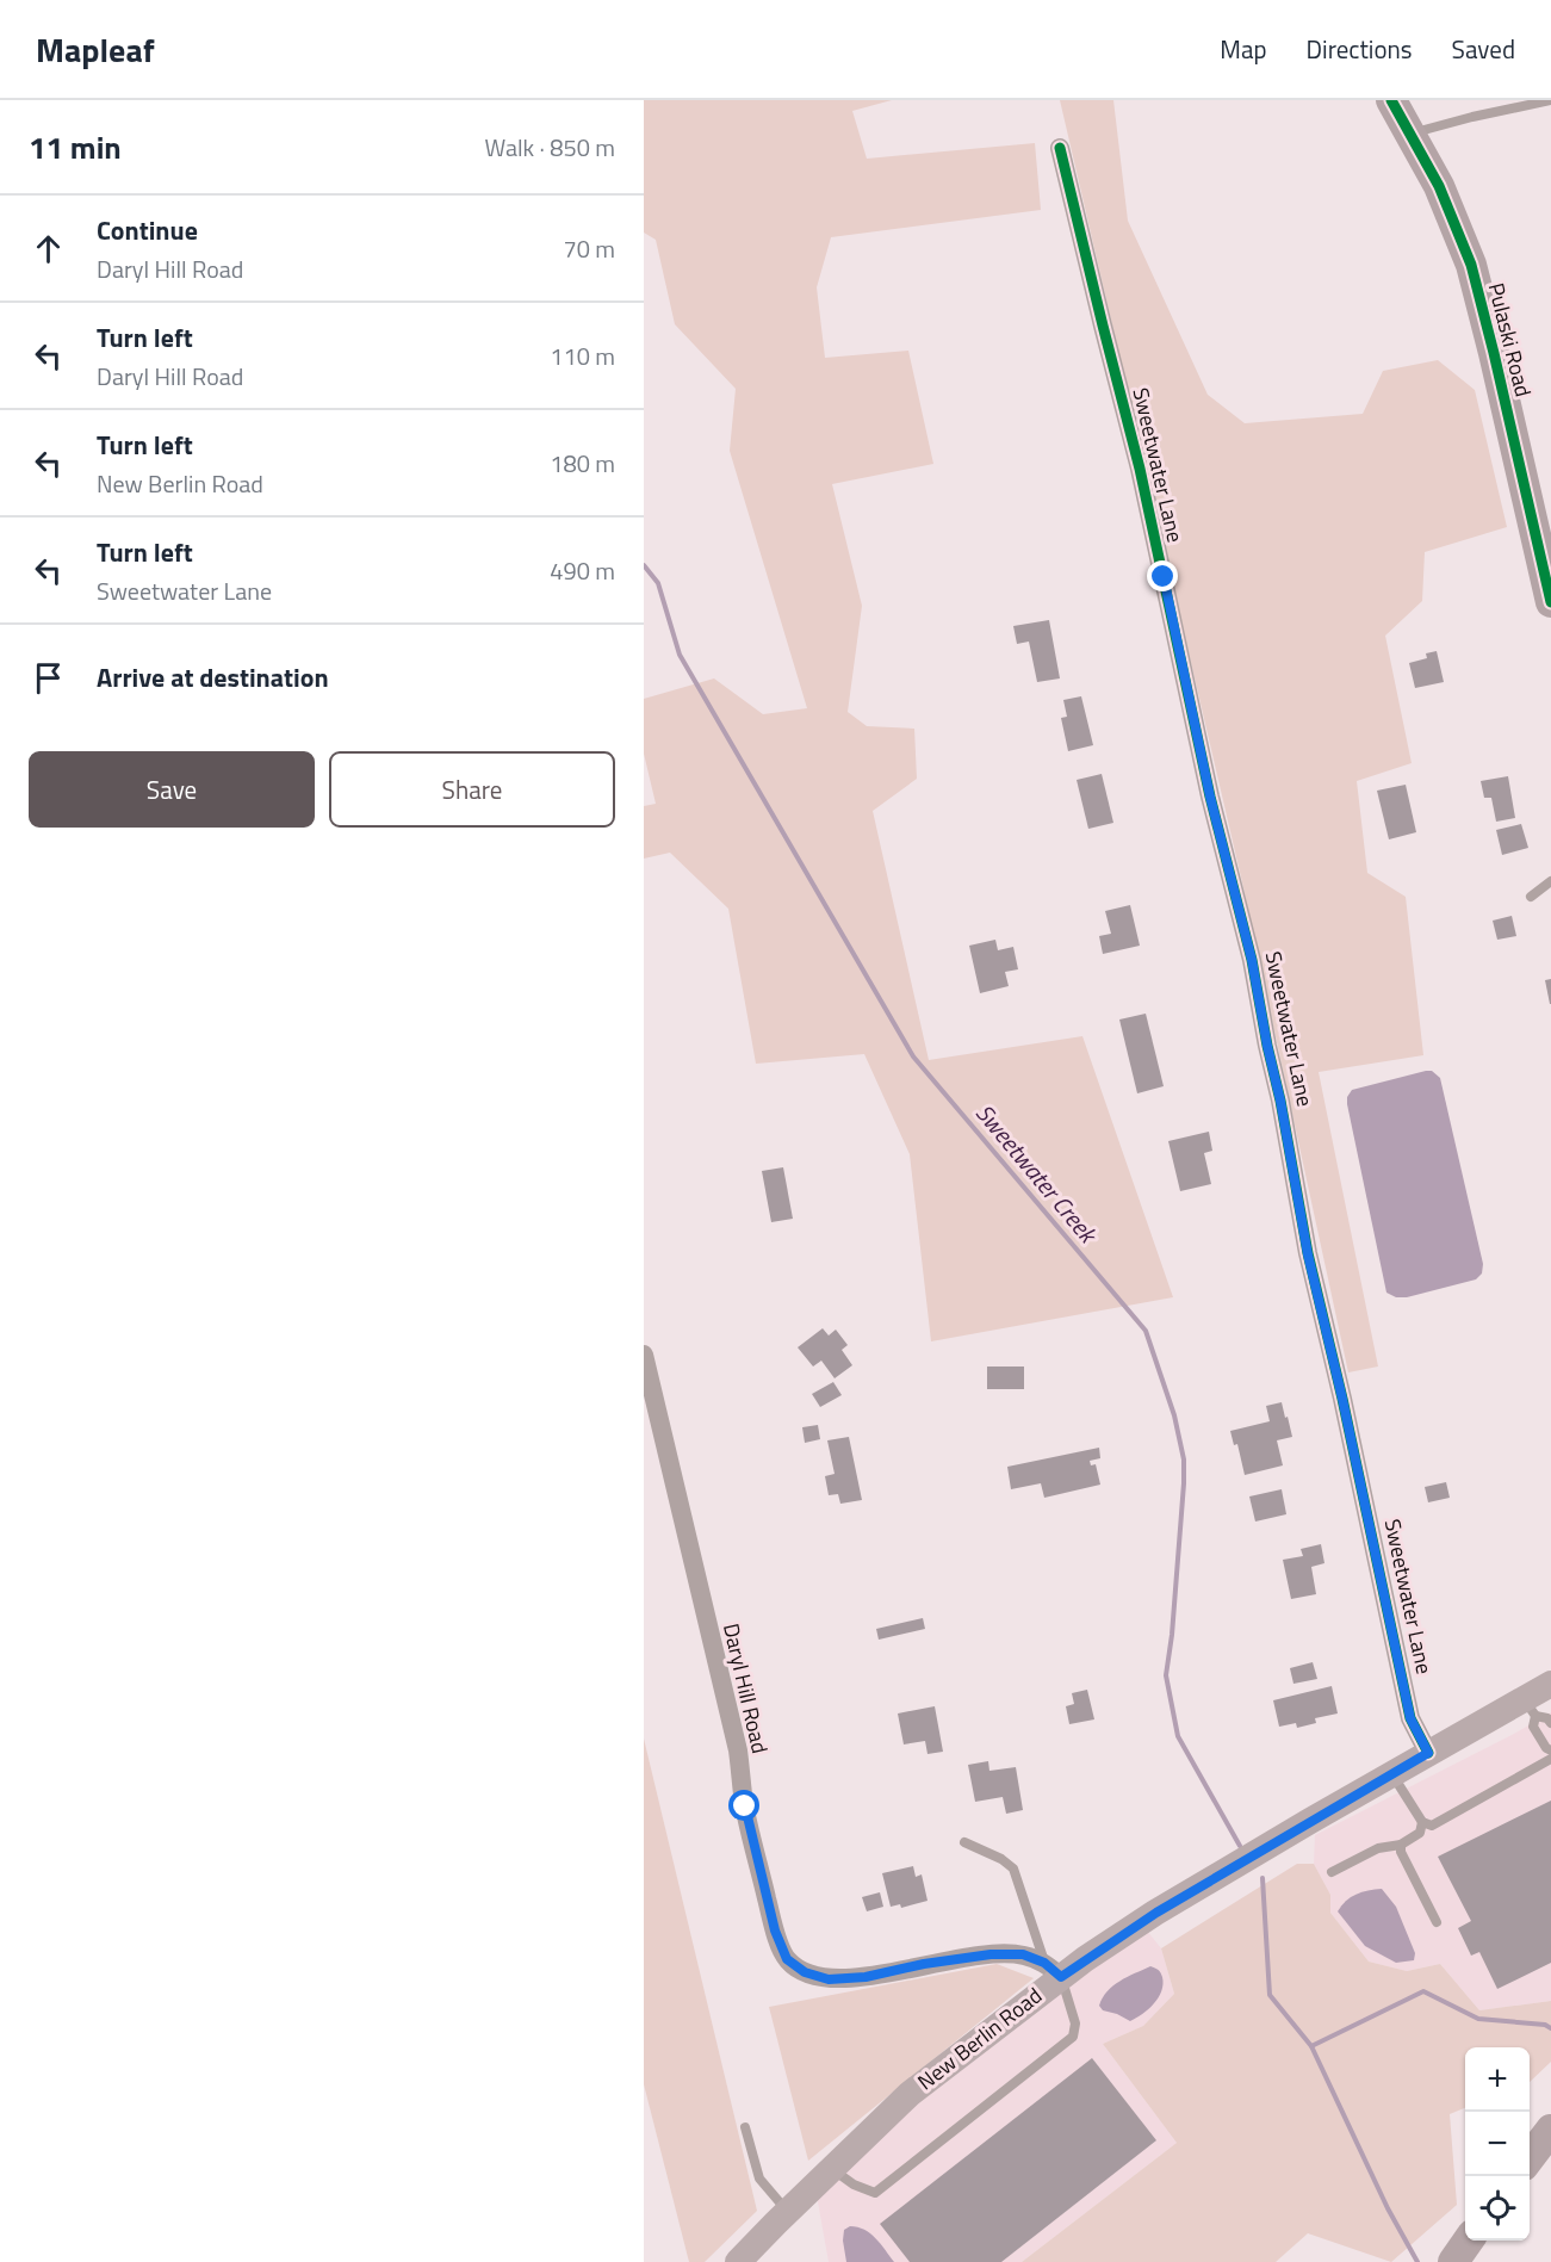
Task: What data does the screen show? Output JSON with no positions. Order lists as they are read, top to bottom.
{
  "streets": {
    "main road": ["Pulaski Road"],
    "street": ["Sweetwater Lane", "Daryl Hill Road", "New Berlin Road"]
  },
  "crossings": [
    ["Sweetwater Lane", "New Berlin Road"],
    ["Daryl Hill Road", "New Berlin Road"]
  ],
  "water": ["Sweetwater Creek"],
  "page": {
    "header": "Mapleaf",
    "nav": ["Map", "Directions", "Saved"],
    "heading": ["11 min", "Walk · 850 m"],
    "list": [
      ["Continue", "Daryl Hill Road", "70 m"],
      ["Turn left", "Daryl Hill Road", "110 m"],
      ["Turn left", "New Berlin Road", "180 m"],
      ["Turn left", "Sweetwater Lane", "490 m"],
      "Arrive at destination"
    ],
    "buttons": ["Save", "Share"],
    "map_buttons": ["+", "−"]
  }
}
